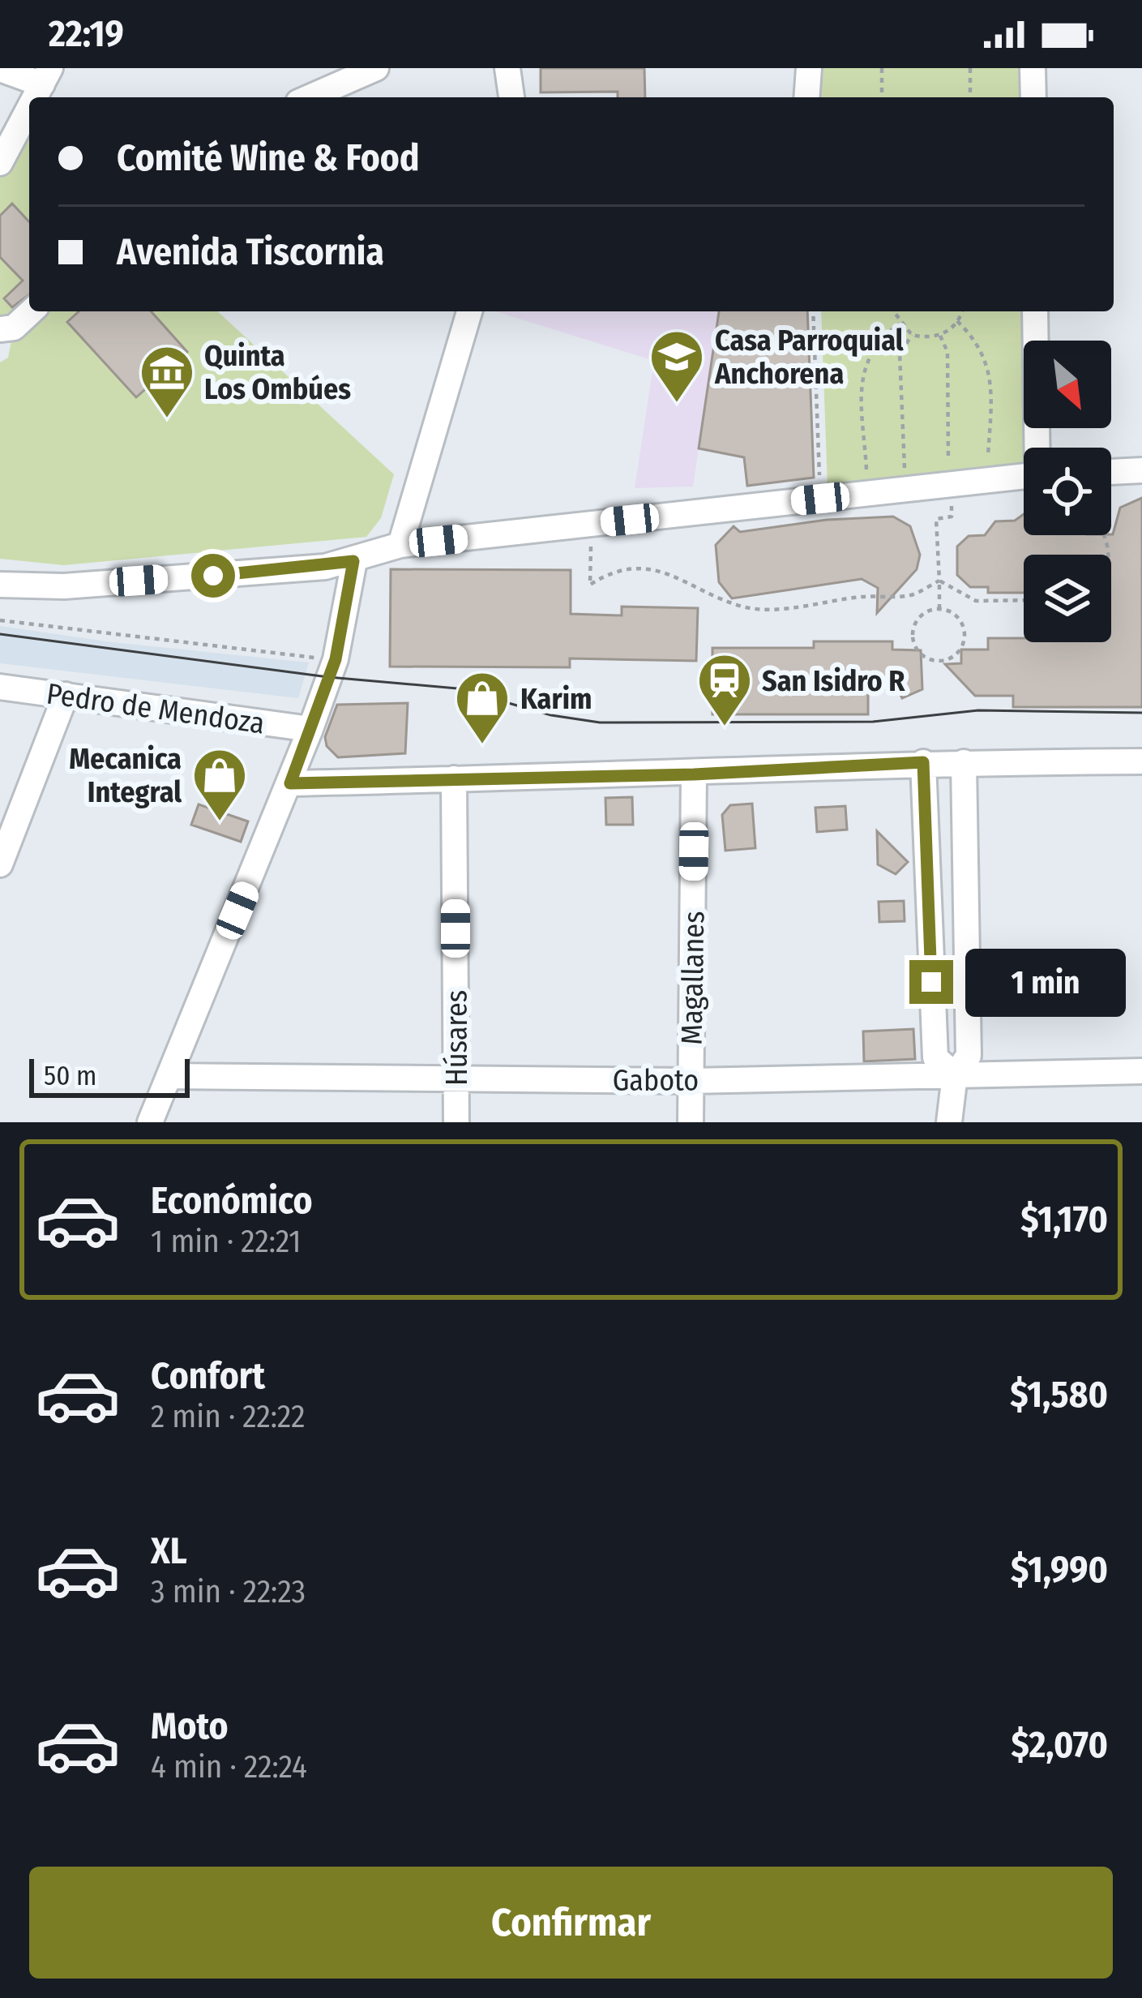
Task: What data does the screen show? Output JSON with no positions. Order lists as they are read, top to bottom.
{
  "streets": {
    "street": [
      "Pedro de Mendoza",
      "Magallanes",
      "Húsares",
      "Gaboto"
    ]
  },
  "crossings": [
    ["Magallanes", "Gaboto"],
    ["Húsares", "Gaboto"]
  ],
  "places": {
    "school or university": ["Casa Parroquial Anchorena"],
    "museum": ["Quinta Los Ombúes"],
    "station": ["San Isidro R"],
    "shop": ["Karim", "Mecanica Integral"]
  },
  "scale_bar": "50 m",
  "north": "bottom right",
  "page": {
    "status": "22:19",
    "banner": ["Comité Wine & Food", "Avenida Tiscornia"],
    "bubble": "1 min",
    "scale": "50 m",
    "list": [
      {
        "name": "Económico",
        "note": "1 min · 22:21",
        "value": "$1,170"
      },
      {
        "name": "Confort",
        "note": "2 min · 22:22",
        "value": "$1,580"
      },
      {
        "name": "XL",
        "note": "3 min · 22:23",
        "value": "$1,990"
      },
      {
        "name": "Moto",
        "note": "4 min · 22:24",
        "value": "$2,070"
      }
    ],
    "buttons": "Confirmar"
  }
}
